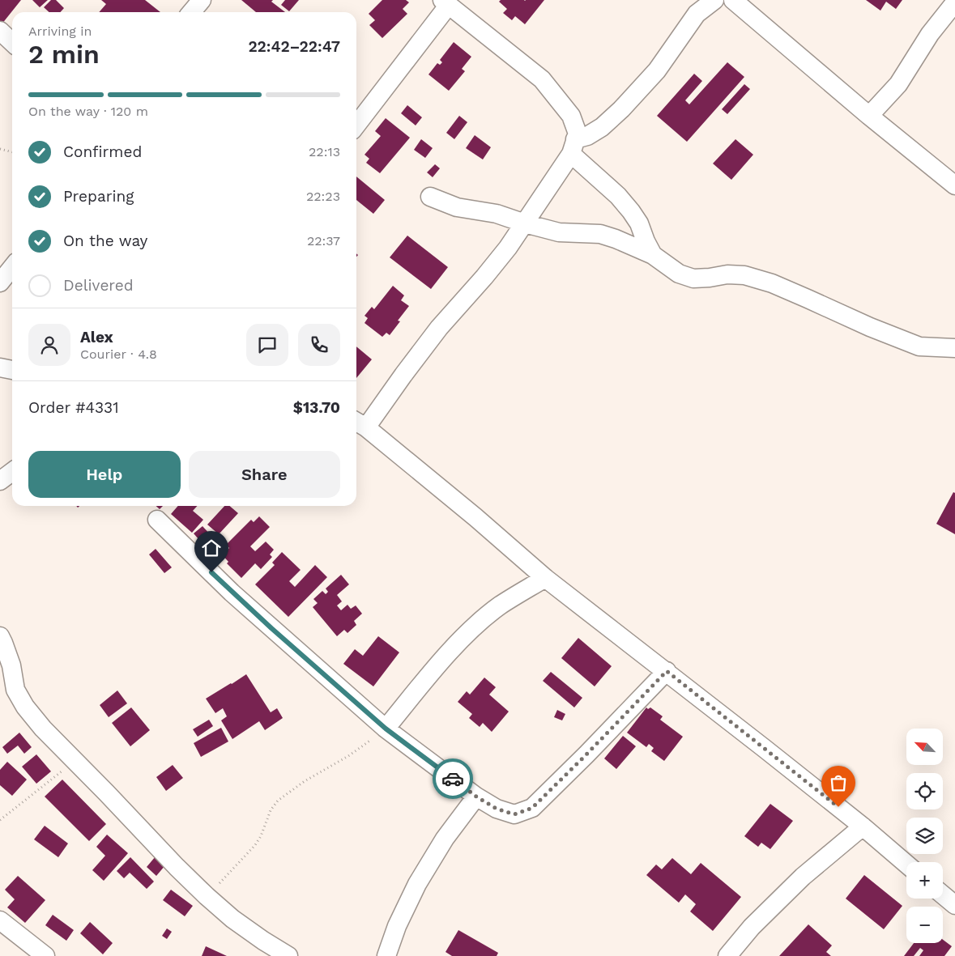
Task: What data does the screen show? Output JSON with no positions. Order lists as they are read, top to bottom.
{
  "north": "top left",
  "page": {
    "heading": ["2 min", "Arriving in", "22:42–22:47"],
    "panel": [
      "Alex",
      "Courier · 4.8",
      "Order #4331",
      "$13.70"
    ],
    "bar": "On the way · 120 m",
    "list": [
      ["Confirmed", "22:13"],
      ["Preparing", "22:23"],
      ["On the way", "22:37"],
      "Delivered"
    ],
    "buttons": ["Help", "Share"],
    "map_buttons": ["+", "−"]
  }
}
